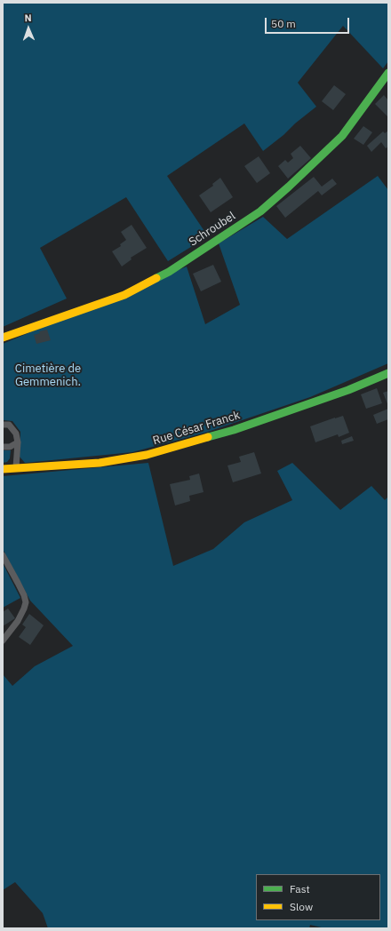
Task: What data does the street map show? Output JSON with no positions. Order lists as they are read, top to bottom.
{
  "streets": {
    "street": ["Schroubel", "Rue César Franck"]
  },
  "parks": ["Cimetière de Gemmenich."],
  "legend": ["Fast", "Slow"],
  "scale_bar": "50 m",
  "north": "top"
}
